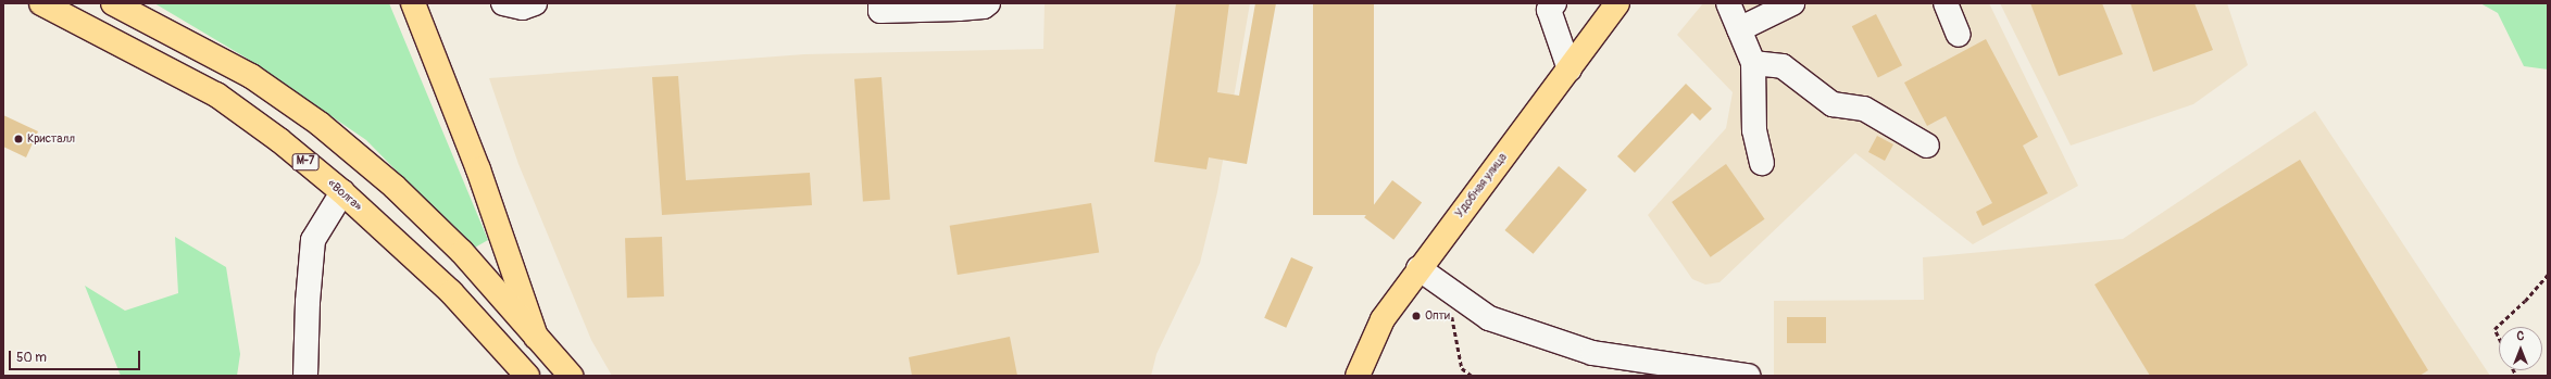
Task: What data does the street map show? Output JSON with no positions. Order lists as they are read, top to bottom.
{
  "streets": {
    "main road": ["М-7", "Удобная улица", "«Волга»"]
  },
  "places": ["Кристалл", "Опти"],
  "scale_bar": "50 m",
  "north": "top"
}
